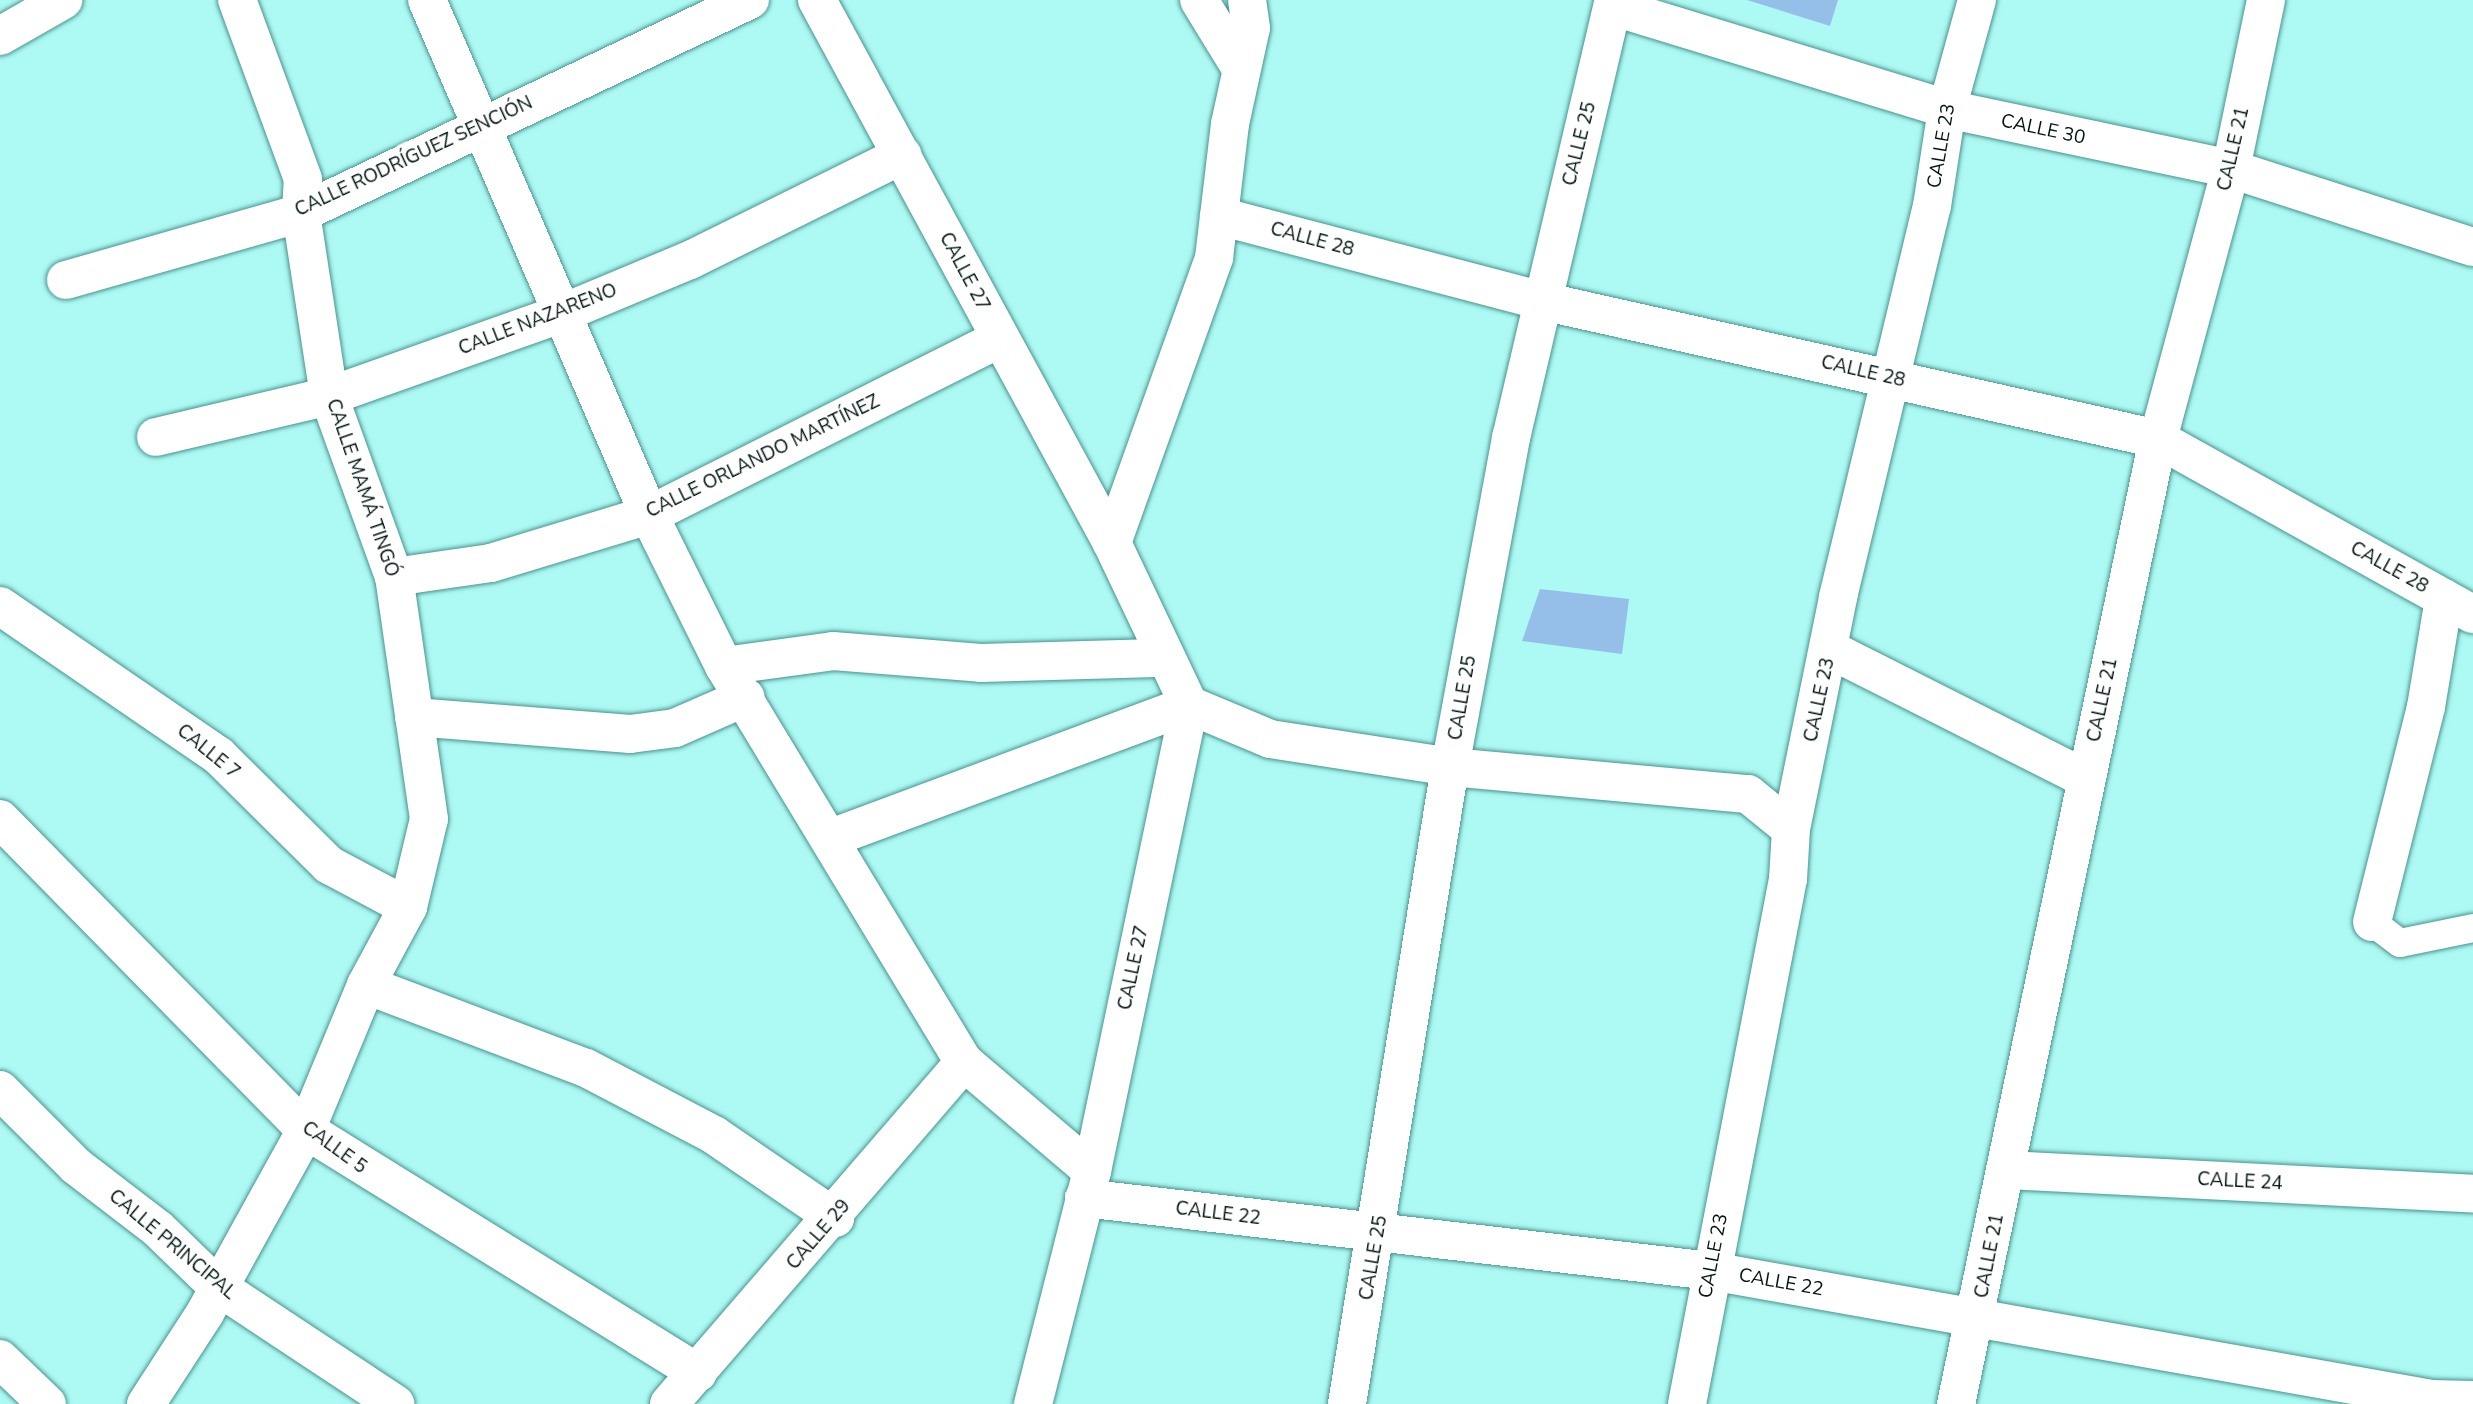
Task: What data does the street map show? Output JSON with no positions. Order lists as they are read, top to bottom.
{
  "streets": {
    "street": [
      "CALLE 30",
      "CALLE 25",
      "CALLE 23",
      "CALLE 21",
      "CALLE RODRÍGUEZ SENCIÓN",
      "CALLE 28",
      "CALLE 27",
      "CALLE NAZARENO",
      "CALLE ORLANDO MARTÍNEZ",
      "CALLE MAMÁ TINGÓ",
      "CALLE 7",
      "CALLE 5",
      "CALLE 24",
      "CALLE 22",
      "CALLE 29",
      "CALLE PRINCIPAL"
    ]
  },
  "crossings": [
    ["CALLE 30", "CALLE 25"],
    ["CALLE 30", "CALLE 23"],
    ["CALLE 30", "CALLE 21"],
    ["CALLE 25", "CALLE 28"],
    ["CALLE 25", "CALLE 22"],
    ["CALLE 23", "CALLE 28"],
    ["CALLE 23", "CALLE 22"],
    ["CALLE 21", "CALLE 28"],
    ["CALLE 21", "CALLE 24"],
    ["CALLE 21", "CALLE 22"],
    ["CALLE RODRÍGUEZ SENCIÓN", "CALLE MAMÁ TINGÓ"],
    ["CALLE 27", "CALLE NAZARENO"],
    ["CALLE 27", "CALLE ORLANDO MARTÍNEZ"],
    ["CALLE 27", "CALLE 22"],
    ["CALLE NAZARENO", "CALLE MAMÁ TINGÓ"],
    ["CALLE ORLANDO MARTÍNEZ", "CALLE MAMÁ TINGÓ"],
    ["CALLE MAMÁ TINGÓ", "CALLE 7"],
    ["CALLE MAMÁ TINGÓ", "CALLE 5"],
    ["CALLE MAMÁ TINGÓ", "CALLE PRINCIPAL"],
    ["CALLE 5", "CALLE 29"]
  ]
}
